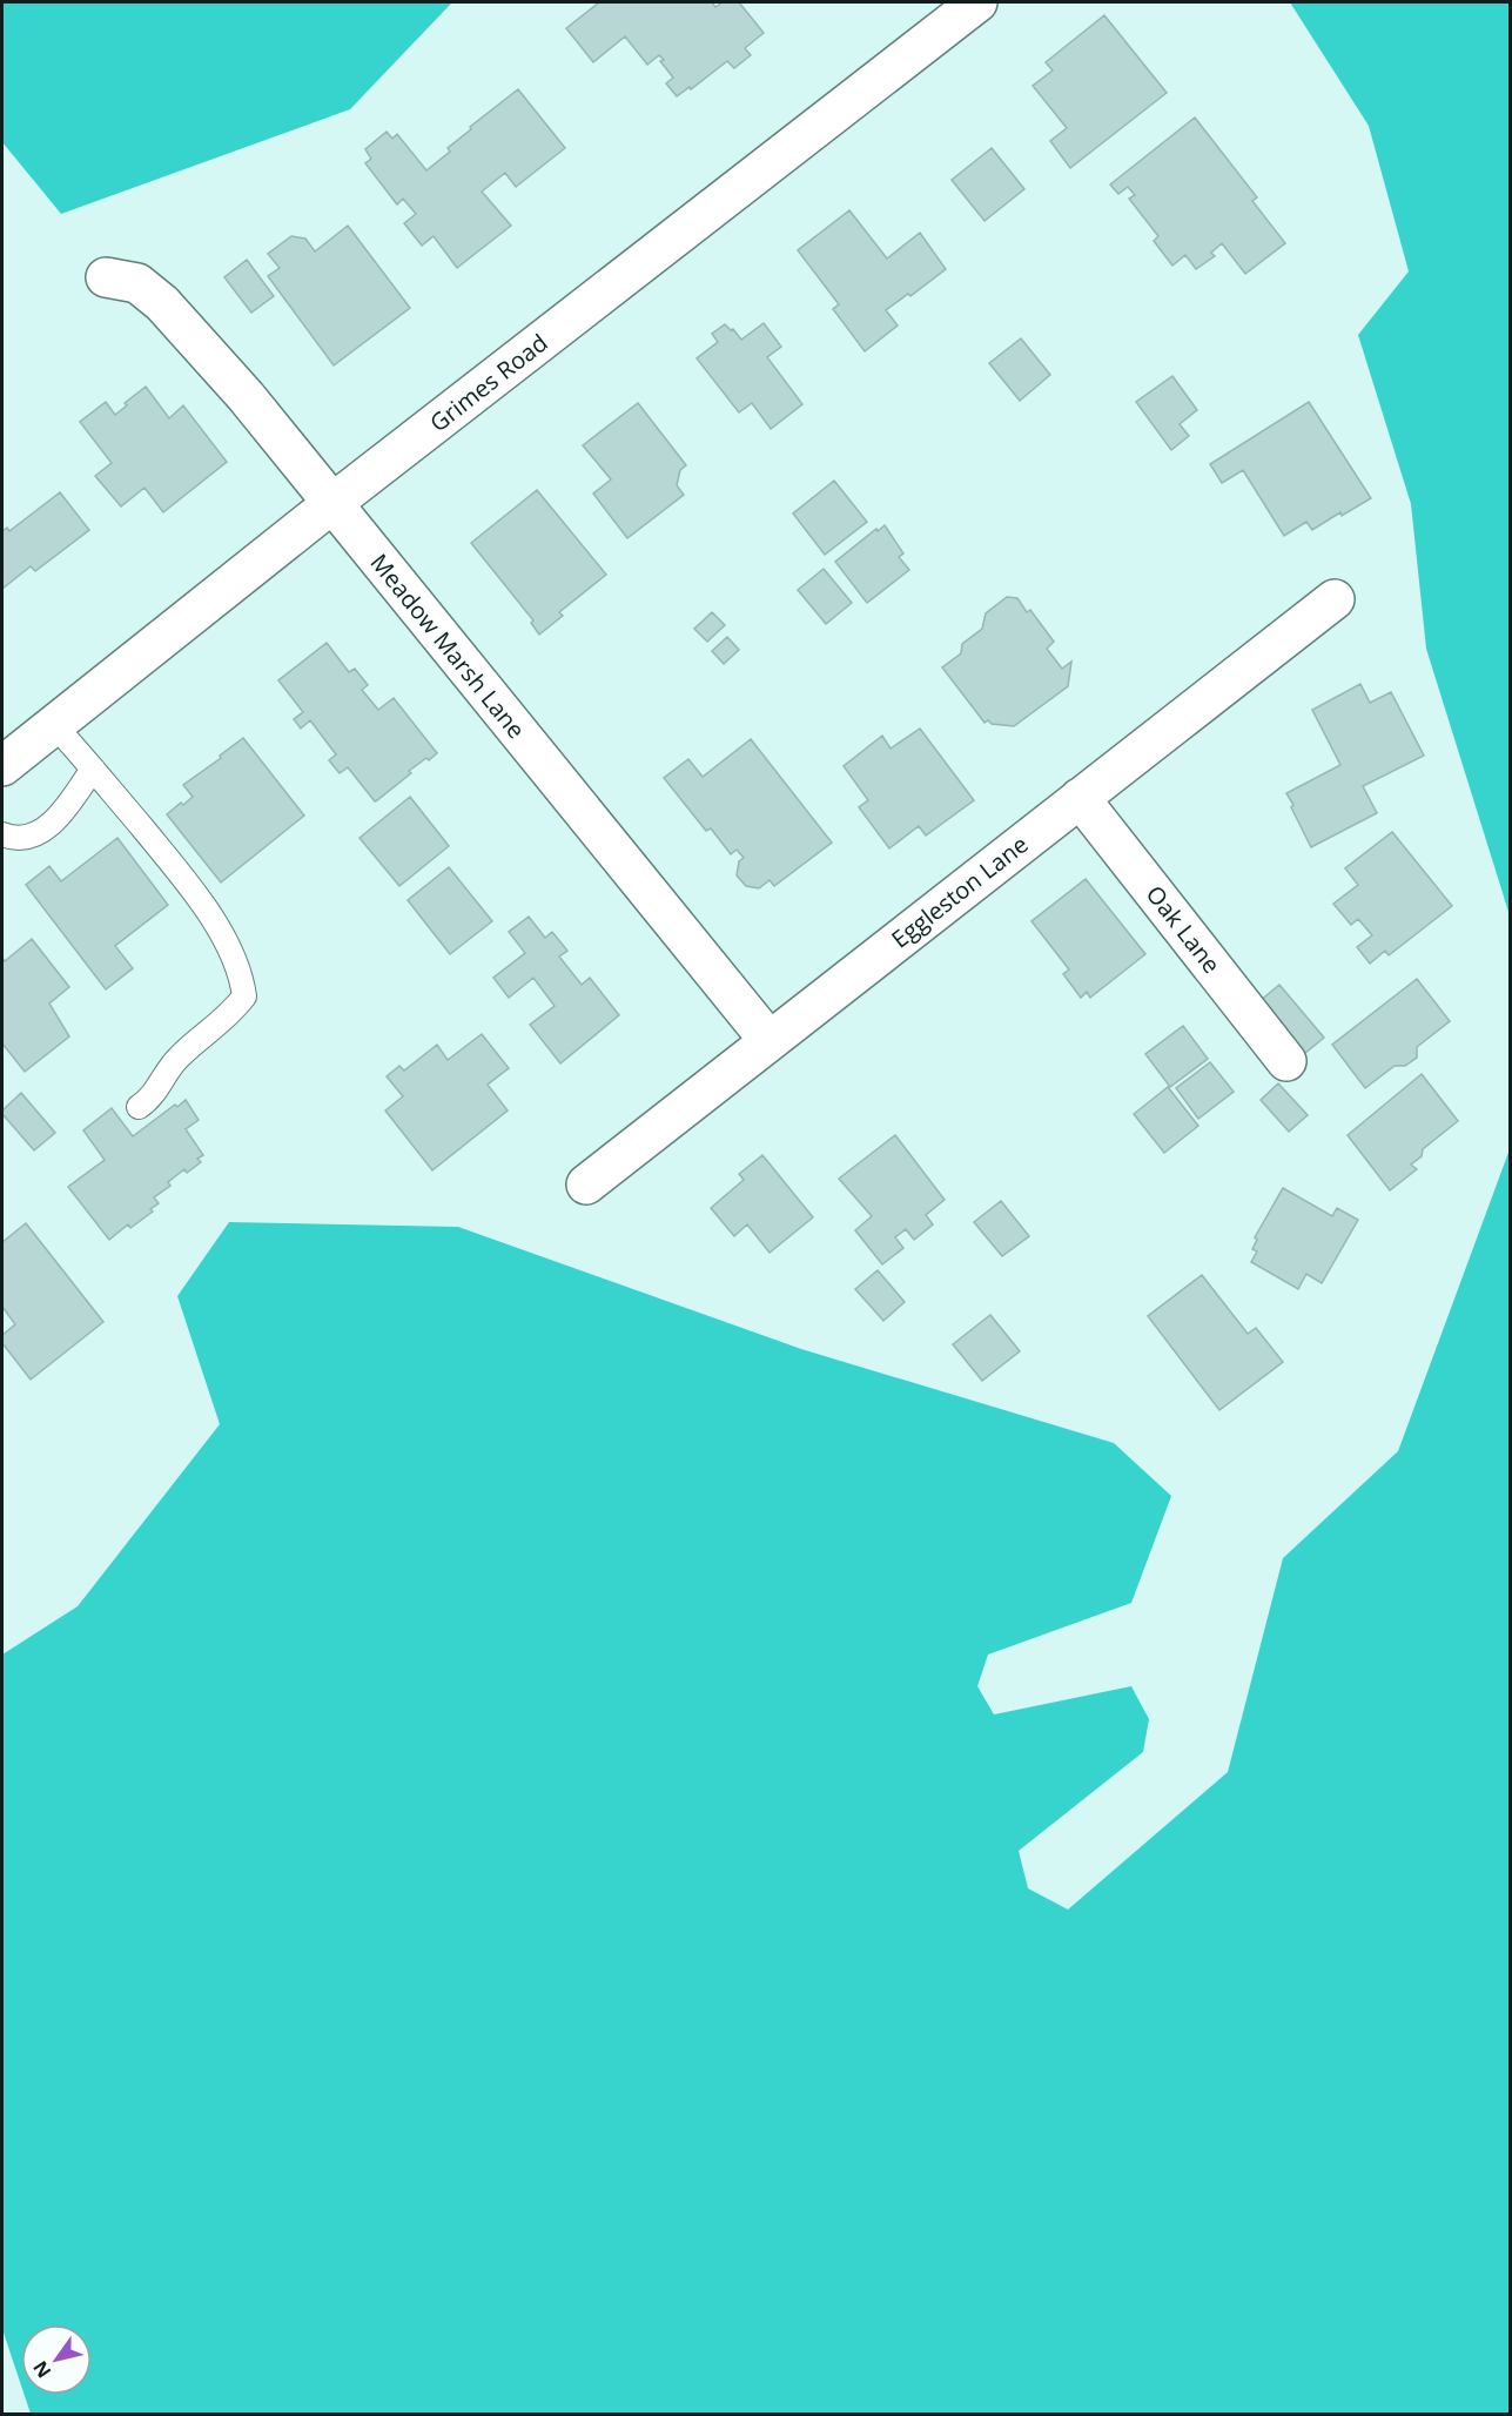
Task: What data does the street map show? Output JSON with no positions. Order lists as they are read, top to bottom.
{
  "streets": {
    "street": [
      "Grimes Road",
      "Meadow Marsh Lane",
      "Eggleston Lane",
      "Oak Lane"
    ]
  },
  "crossings": [
    ["Grimes Road", "Meadow Marsh Lane"],
    ["Meadow Marsh Lane", "Eggleston Lane"],
    ["Eggleston Lane", "Oak Lane"]
  ],
  "north": "bottom left"
}
